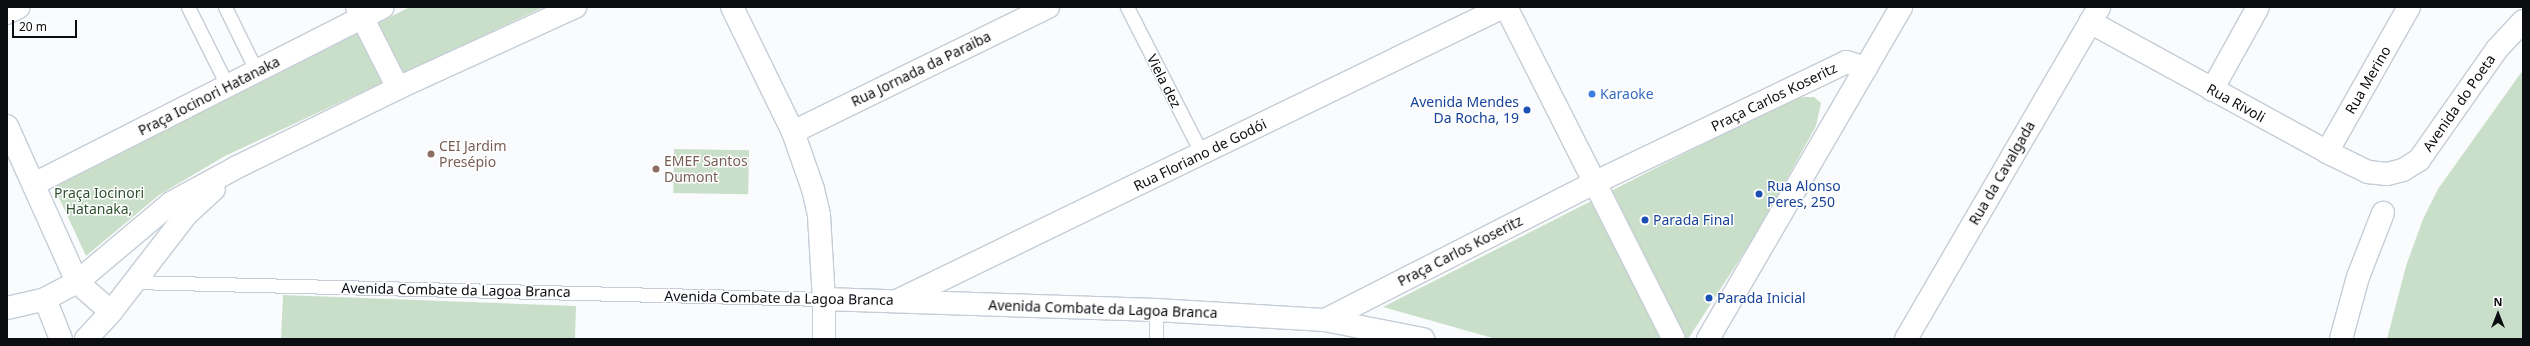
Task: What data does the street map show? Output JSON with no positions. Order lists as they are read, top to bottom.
{
  "streets": {
    "street": [
      "Rua Jornada da Paraiba",
      "Rua Merino",
      "Praça Iocinori Hatanaka",
      "Praça Carlos Koseritz",
      "Rua Rivoli",
      "Avenida do Poeta",
      "Rua Floriano de Godói",
      "Rua da Cavalgada",
      "Avenida Combate da Lagoa Branca"
    ],
    "lane": ["Viela dez"]
  },
  "crossings": [
    ["Rua Merino", "Rua Rivoli"],
    ["Viela dez", "Rua Floriano de Godói"],
    ["Praça Carlos Koseritz", "Avenida Combate da Lagoa Branca"],
    ["Rua Rivoli", "Avenida do Poeta"],
    ["Rua Rivoli", "Rua da Cavalgada"],
    ["Rua Floriano de Godói", "Avenida Combate da Lagoa Branca"]
  ],
  "parks": ["Praça Iocinori Hatanaka,"],
  "places": [
    "Karaoke",
    "Avenida Mendes Da Rocha, 19",
    "CEI Jardim Presépio",
    "EMEF Santos Dumont",
    "Rua Alonso Peres, 250",
    "Parada Final",
    "Parada Inicial"
  ],
  "scale_bar": "20 m",
  "north": "top"
}
